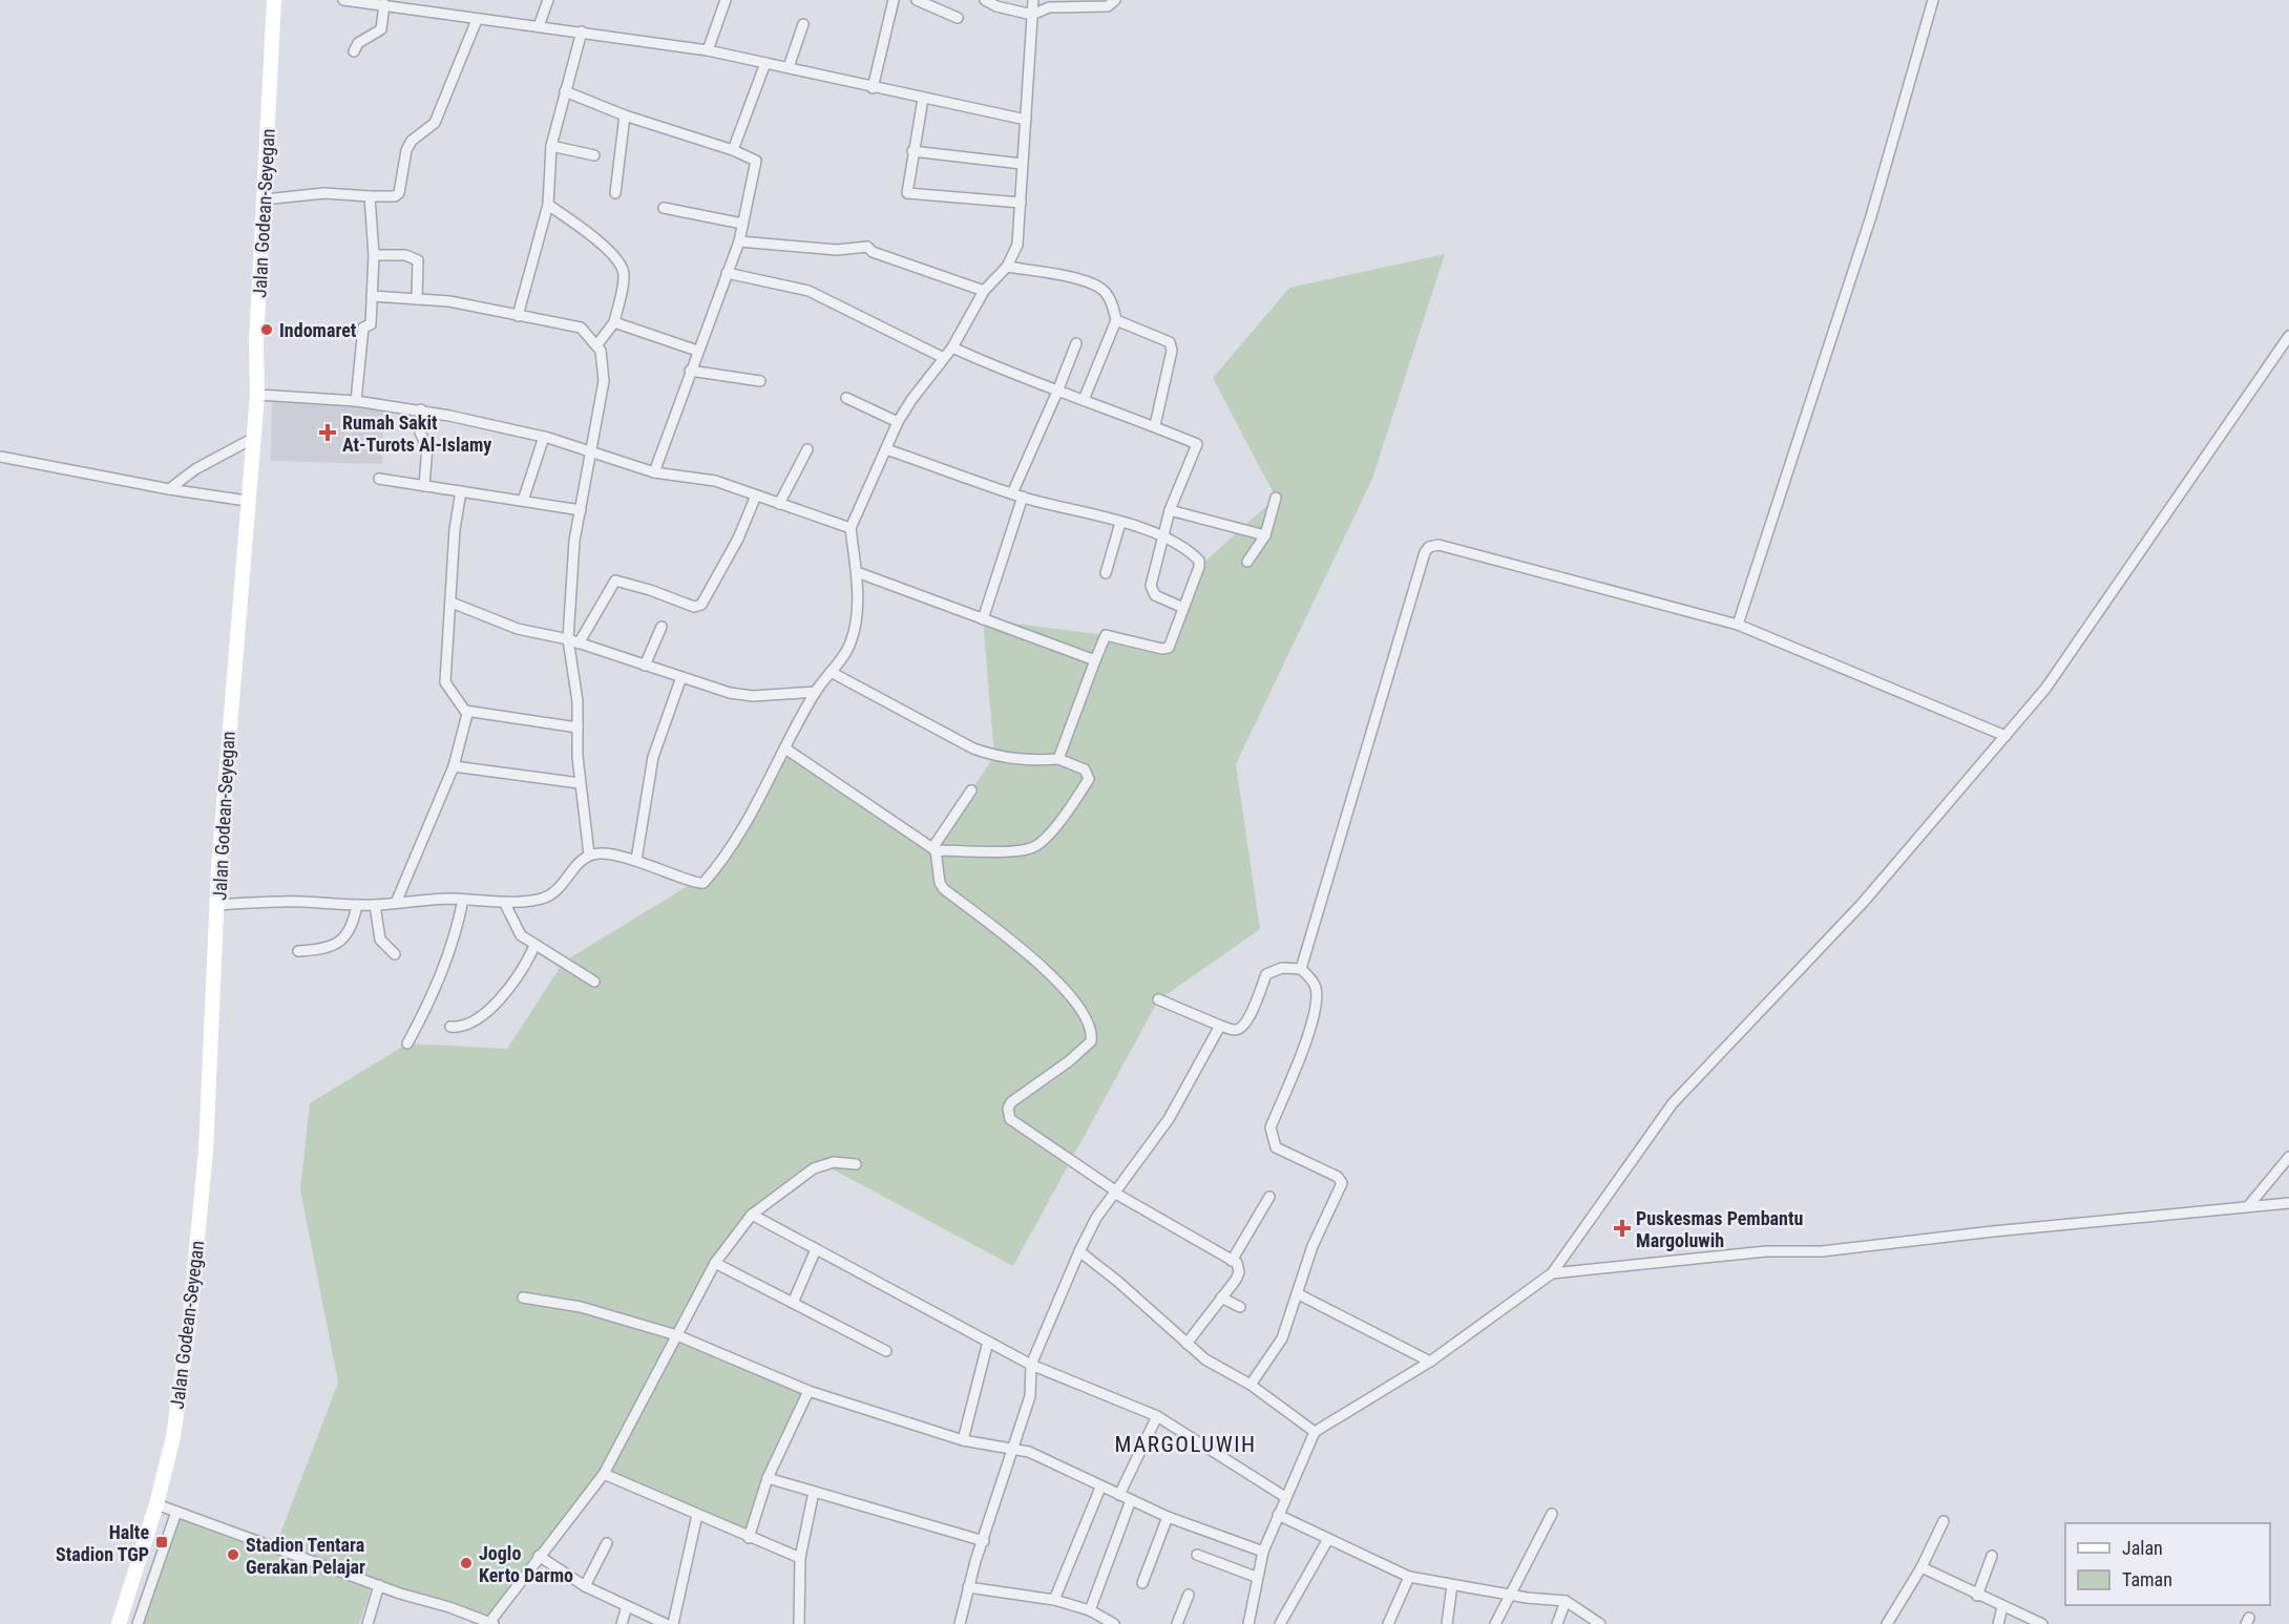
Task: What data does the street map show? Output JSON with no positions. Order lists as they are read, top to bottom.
{
  "streets": {
    "main road": ["Jalan Godean-Seyegan"]
  },
  "districts": ["MARGOLUWIH"],
  "places": {
    "other": ["Indomaret", "Stadion Tentara Gerakan Pelajar", "Joglo Kerto Darmo"],
    "health": ["Rumah Sakit At-Turots Al-Islamy", "Puskesmas Pembantu Margoluwih"],
    "transit": ["Halte Stadion TGP"]
  },
  "legend": ["Jalan", "Taman"]
}
